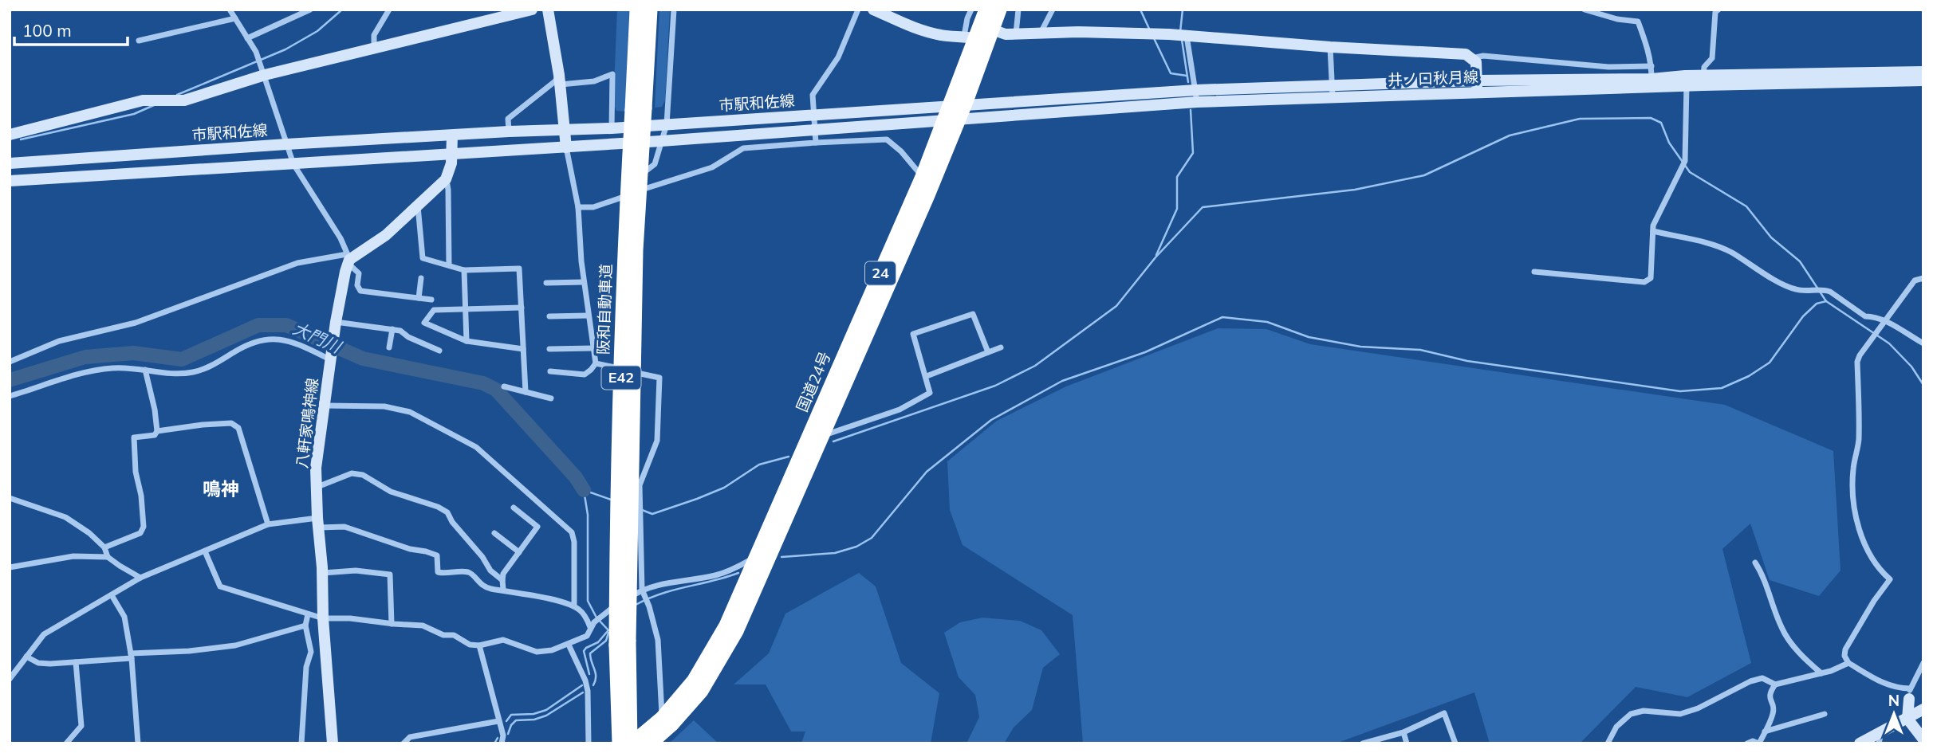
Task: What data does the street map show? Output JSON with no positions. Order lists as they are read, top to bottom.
{
  "streets": {
    "highway": [
      "24",
      "阪和自動車道",
      "E42",
      "国道24号"
    ],
    "street": ["井ノ口秋月線", "市駅和佐線", "八軒家鳴神線"]
  },
  "crossings": [
    ["井ノ口秋月線", "市駅和佐線"],
    ["井ノ口秋月線", "国道24号"],
    ["市駅和佐線", "国道24号"],
    ["阪和自動車道", "国道24号"]
  ],
  "districts": ["鳴神"],
  "water": ["大門川"],
  "scale_bar": "100 m",
  "north": "top"
}
